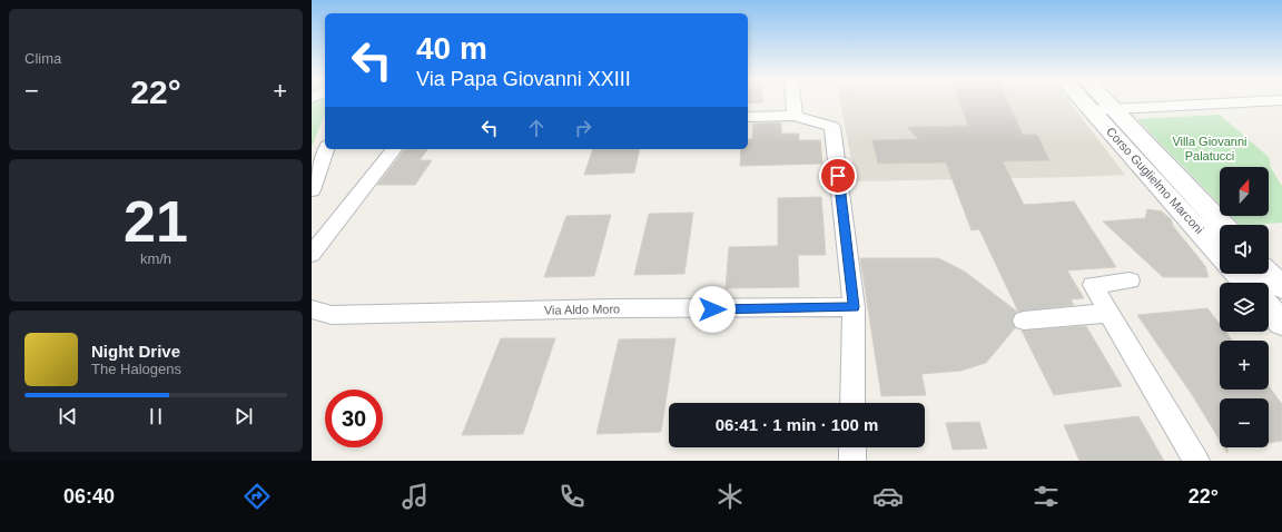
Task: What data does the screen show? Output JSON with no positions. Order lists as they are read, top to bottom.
{
  "streets": {
    "street": ["Corso Guglielmo Marconi", "Via Aldo Moro"]
  },
  "parks": ["Villa Giovanni Palatucci"],
  "north": "top",
  "page": {
    "tile": [
      "Clima",
      ["21", "km/h"]
    ],
    "turn": ["40 m", "Via Papa Giovanni XXIII"],
    "heat": ["−", "22°", "+"],
    "map_buttons": ["+", "−"],
    "song": ["Night Drive", "The Halogens"],
    "limit": "30",
    "trip": "06:41 · 1 min · 100 m",
    "tabs": ["06:40", "22°"]
  }
}
